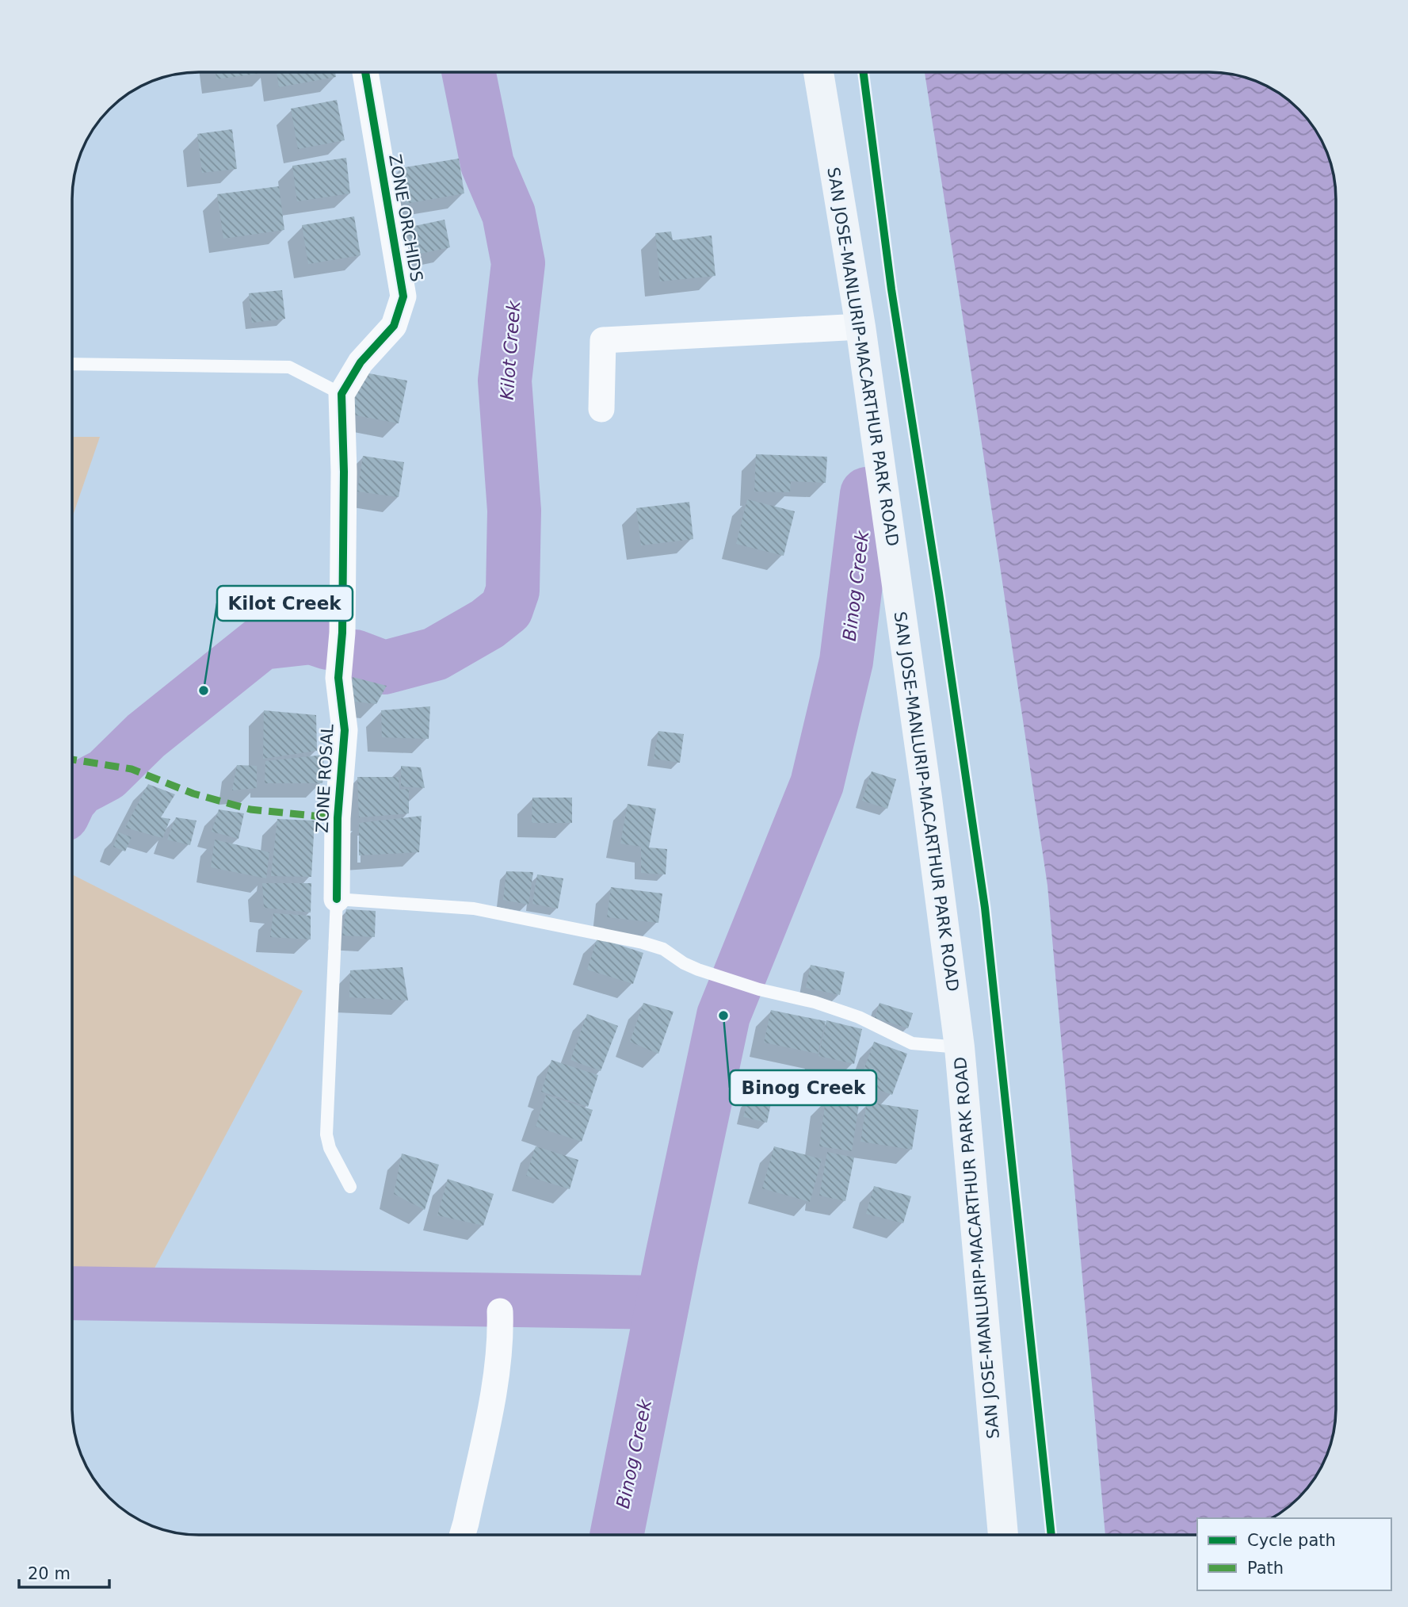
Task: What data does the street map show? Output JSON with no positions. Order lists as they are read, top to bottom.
{
  "streets": {
    "main road": ["SAN JOSE-MANLURIP-MACARTHUR PARK ROAD"],
    "street": ["ZONE ORCHIDS", "ZONE ROSAL"]
  },
  "crossings": [
    ["ZONE ORCHIDS", "ZONE ROSAL"]
  ],
  "water": ["Kilot Creek", "Binog Creek"],
  "places": ["Kilot Creek", "Binog Creek"],
  "legend": ["Cycle path", "Path"],
  "scale_bar": "20 m"
}
